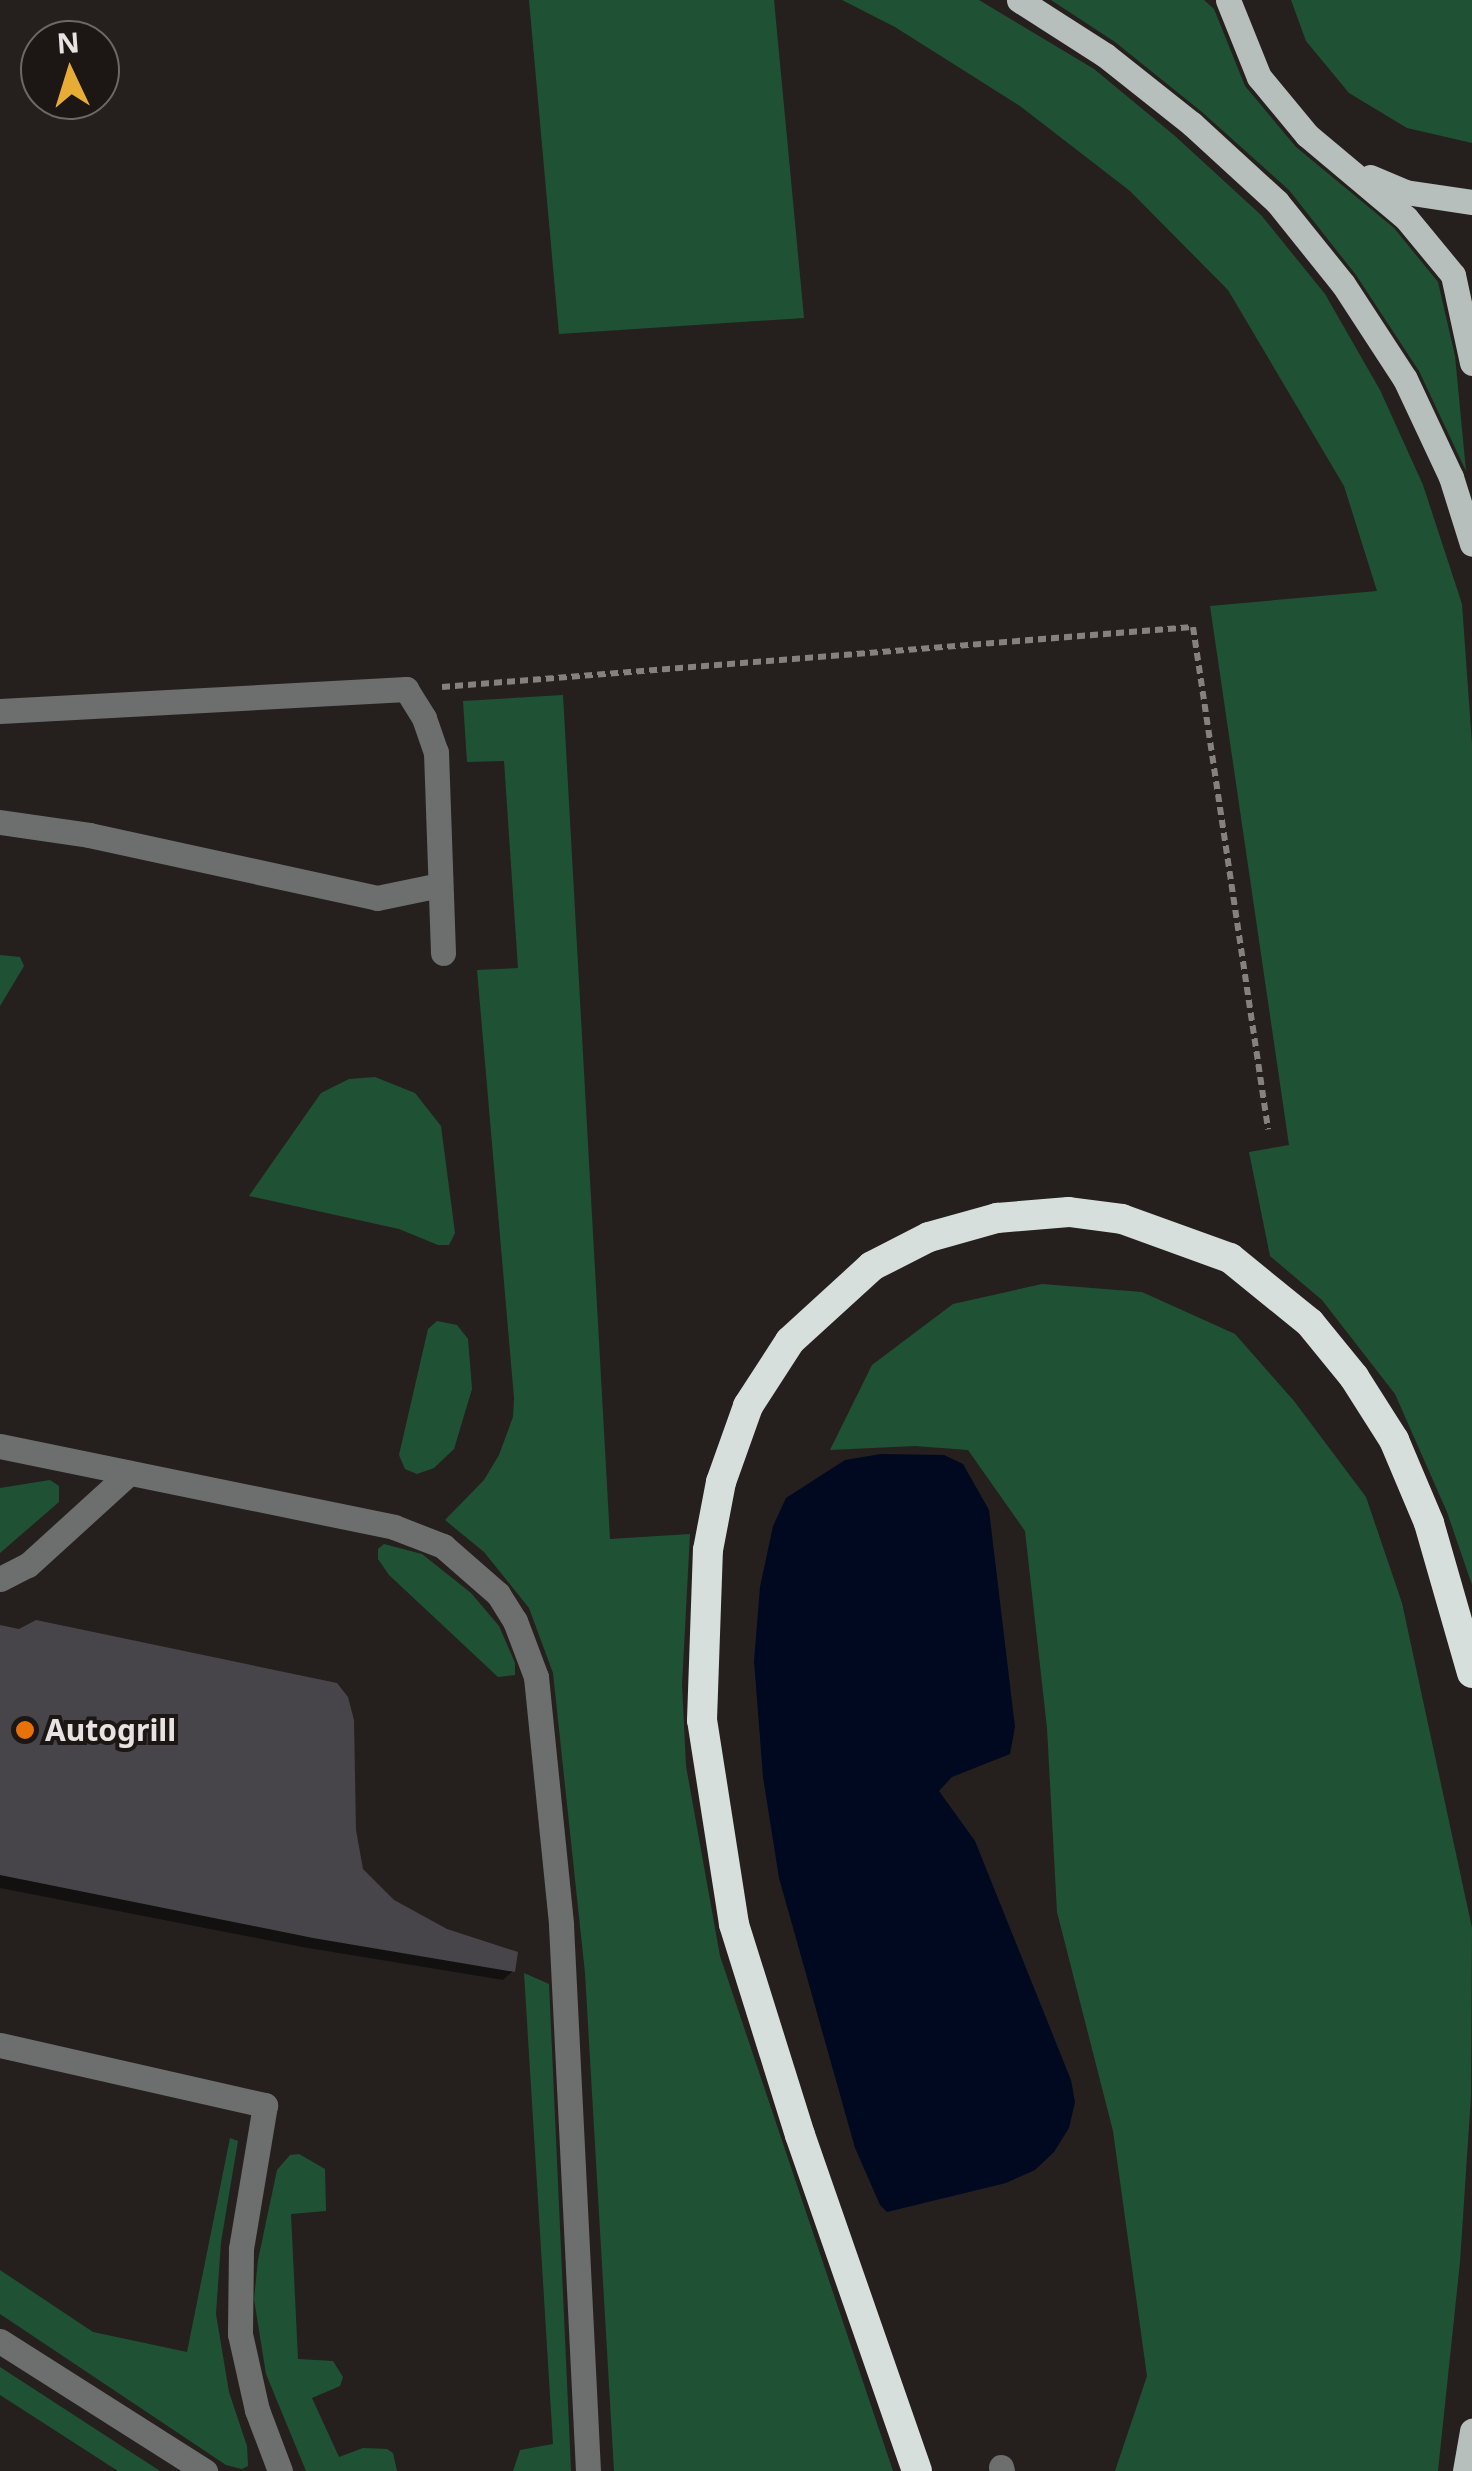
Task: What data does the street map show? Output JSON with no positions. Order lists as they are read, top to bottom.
{
  "places": ["Autogrill"],
  "north": "top"
}
